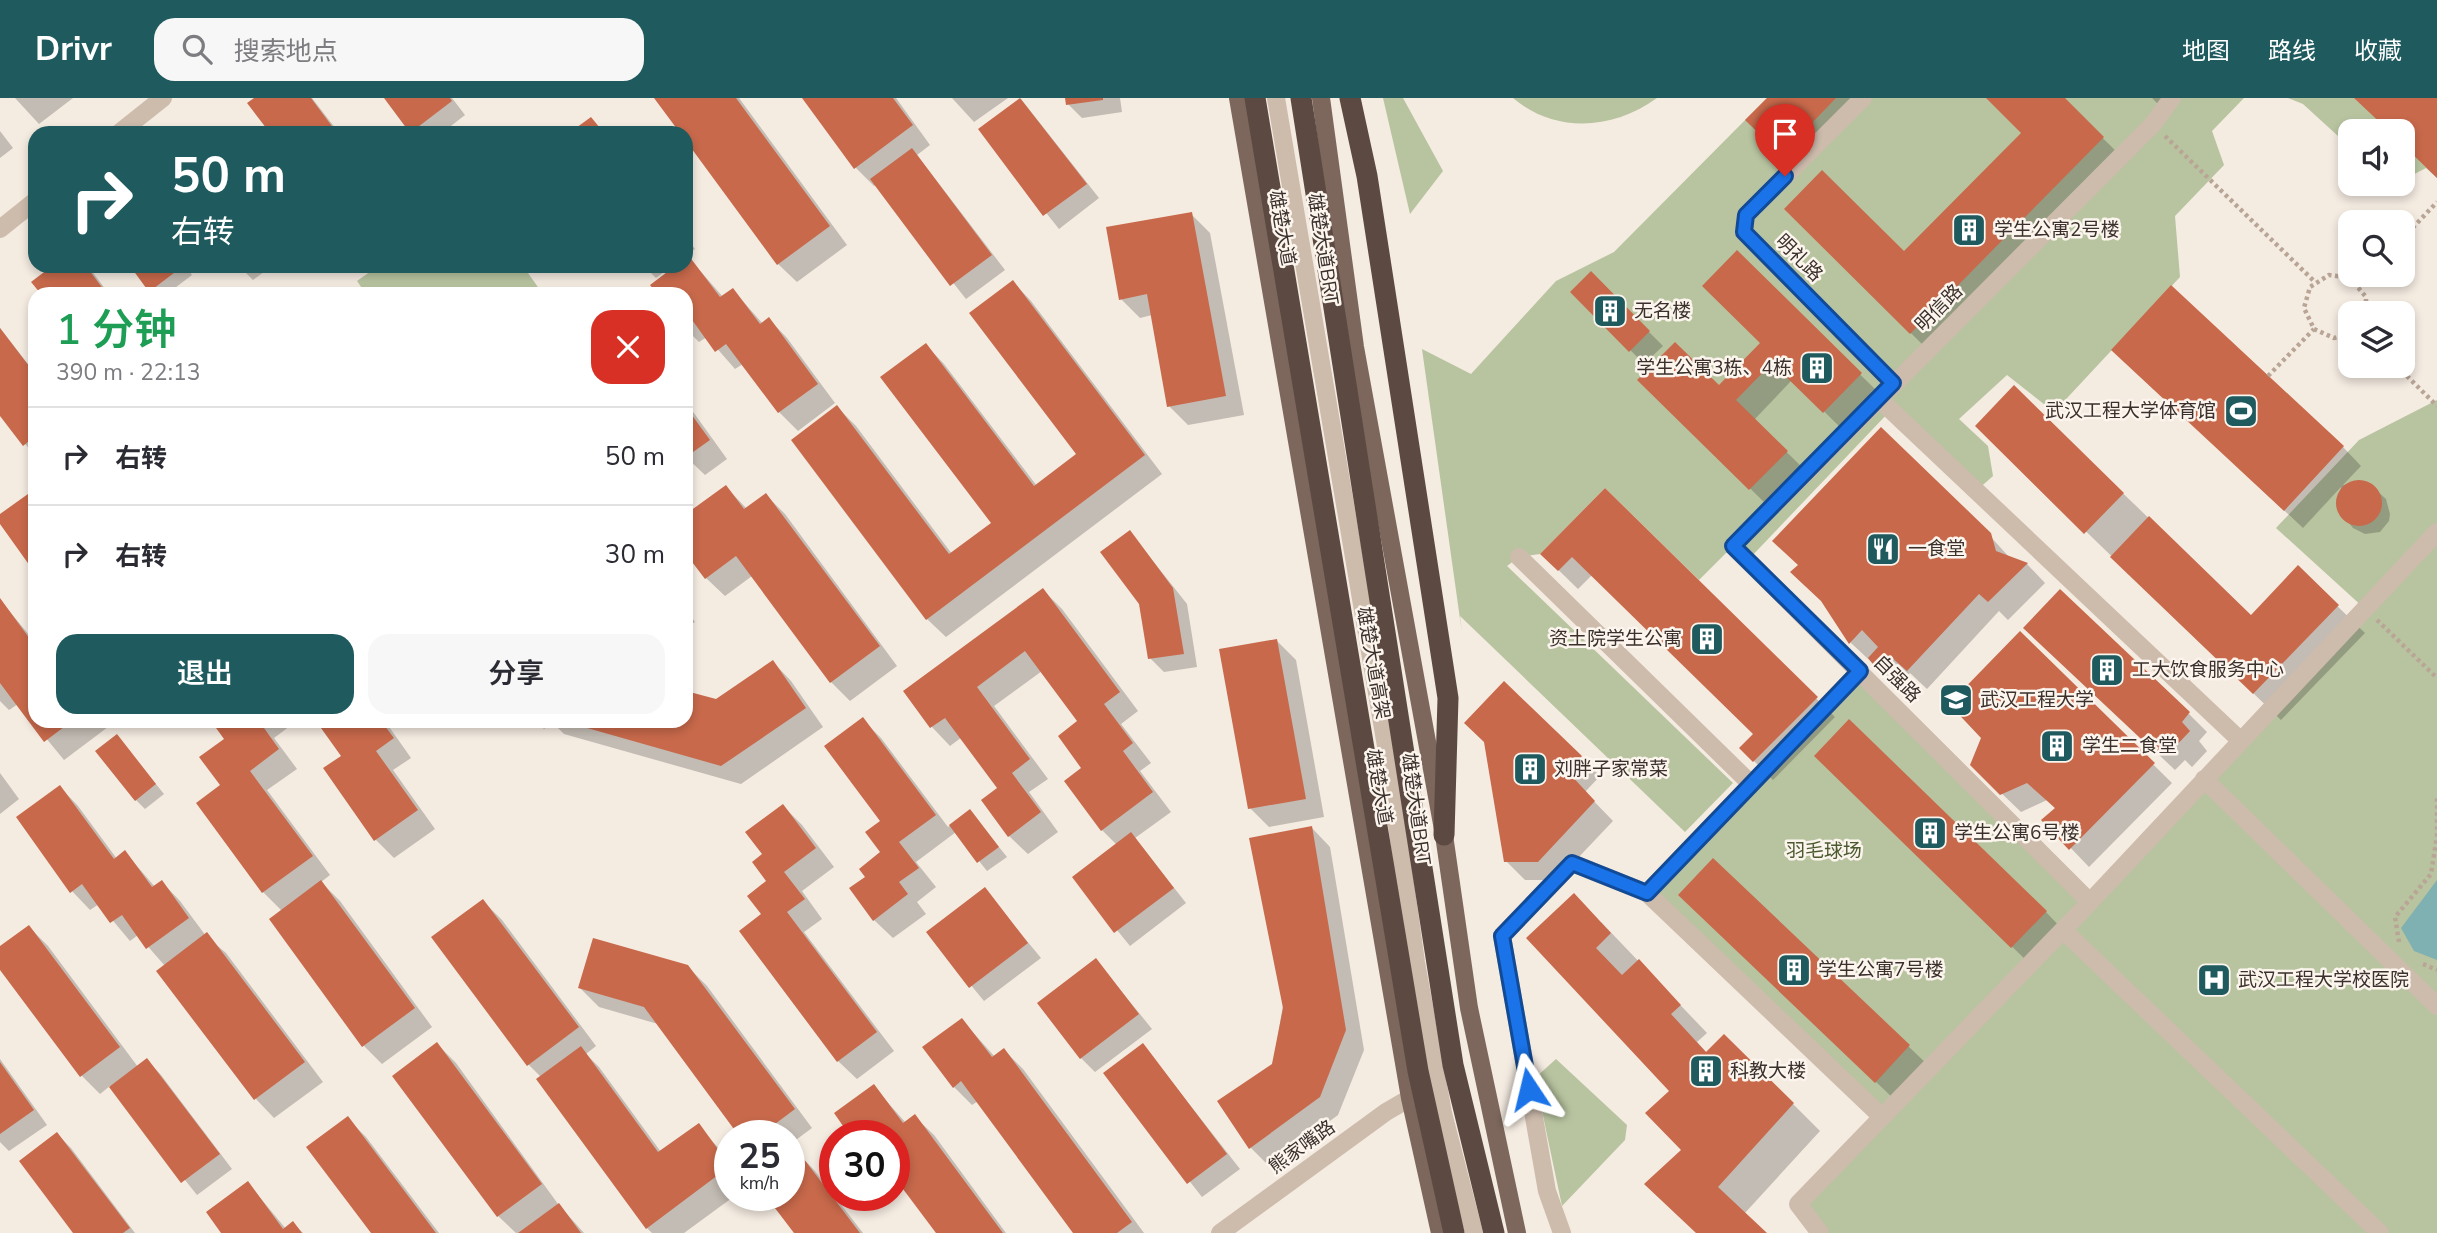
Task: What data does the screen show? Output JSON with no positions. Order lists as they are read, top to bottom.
{
  "streets": {
    "highway": ["雄楚大道高架"],
    "main road": ["雄楚大道"],
    "street": [
      "雄楚大道BRT",
      "明礼路",
      "明信路",
      "自强路",
      "熊家嘴路"
    ]
  },
  "crossings": [
    ["雄楚大道", "熊家嘴路"],
    ["明礼路", "明信路"],
    ["明信路", "自强路"]
  ],
  "parks": ["羽毛球场"],
  "places": {
    "building": [
      "学生公寓2号楼",
      "无名楼",
      "学生公寓3栋、4栋",
      "资土院学生公寓",
      "工大饮食服务中心",
      "学生二食堂",
      "刘胖子家常菜",
      "学生公寓6号楼",
      "学生公寓7号楼",
      "科教大楼"
    ],
    "sports": ["武汉工程大学体育馆"],
    "restaurant": ["一食堂"],
    "school or university": ["武汉工程大学"],
    "hospital": ["武汉工程大学校医院"]
  },
  "page": {
    "header": "Drivr",
    "search": "搜索地点",
    "nav": ["地图", "路线", "收藏"],
    "turn": ["50 m", "右转"],
    "heading": ["1 分钟", "390 m · 22:13"],
    "list": [
      {
        "name": "右转",
        "value": "50 m"
      },
      {
        "name": "右转",
        "value": "30 m"
      }
    ],
    "buttons": ["退出", "分享"],
    "speed": "25 km/h",
    "limit": "30"
  }
}
